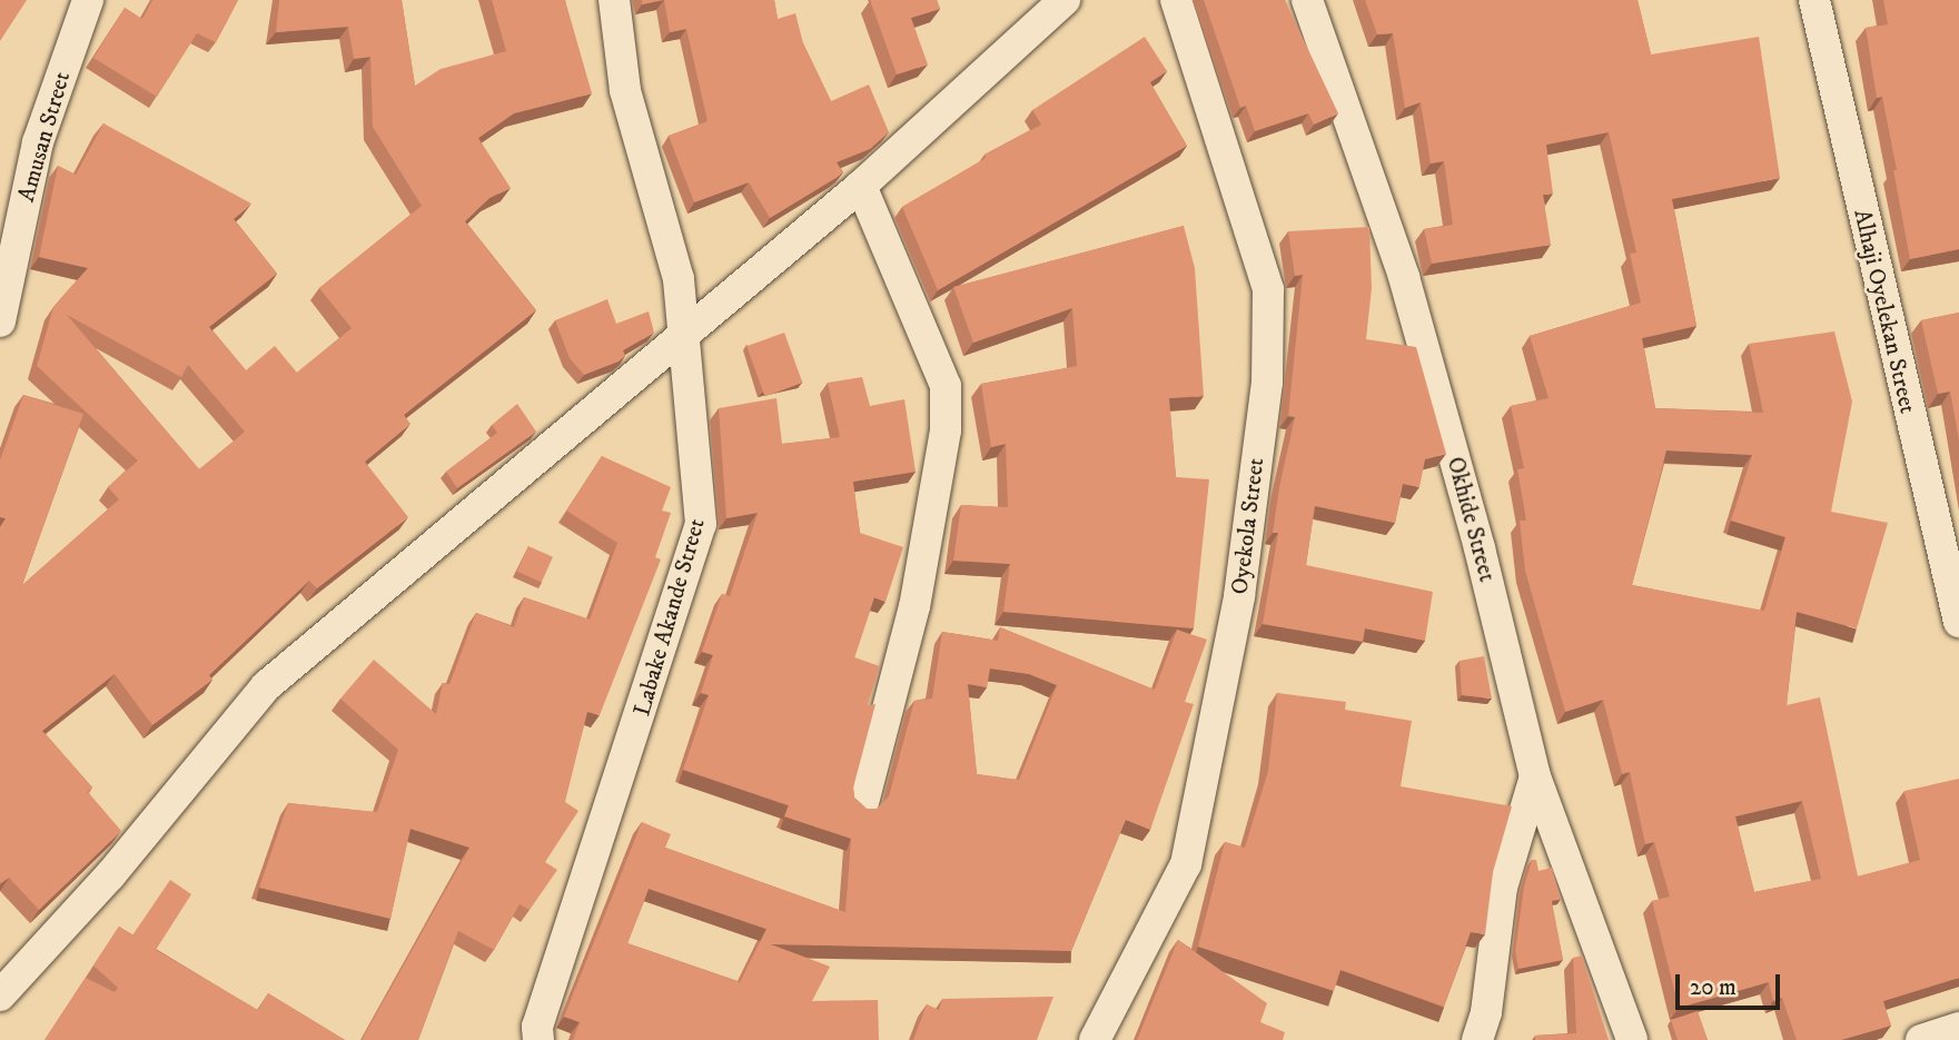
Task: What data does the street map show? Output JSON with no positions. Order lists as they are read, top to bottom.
{
  "streets": {
    "street": [
      "Amusan Street",
      "Alhaji Oyelekan Street",
      "Okhide Street",
      "Oyekola Street",
      "Labake Akande Street"
    ]
  },
  "scale_bar": "20 m"
}
